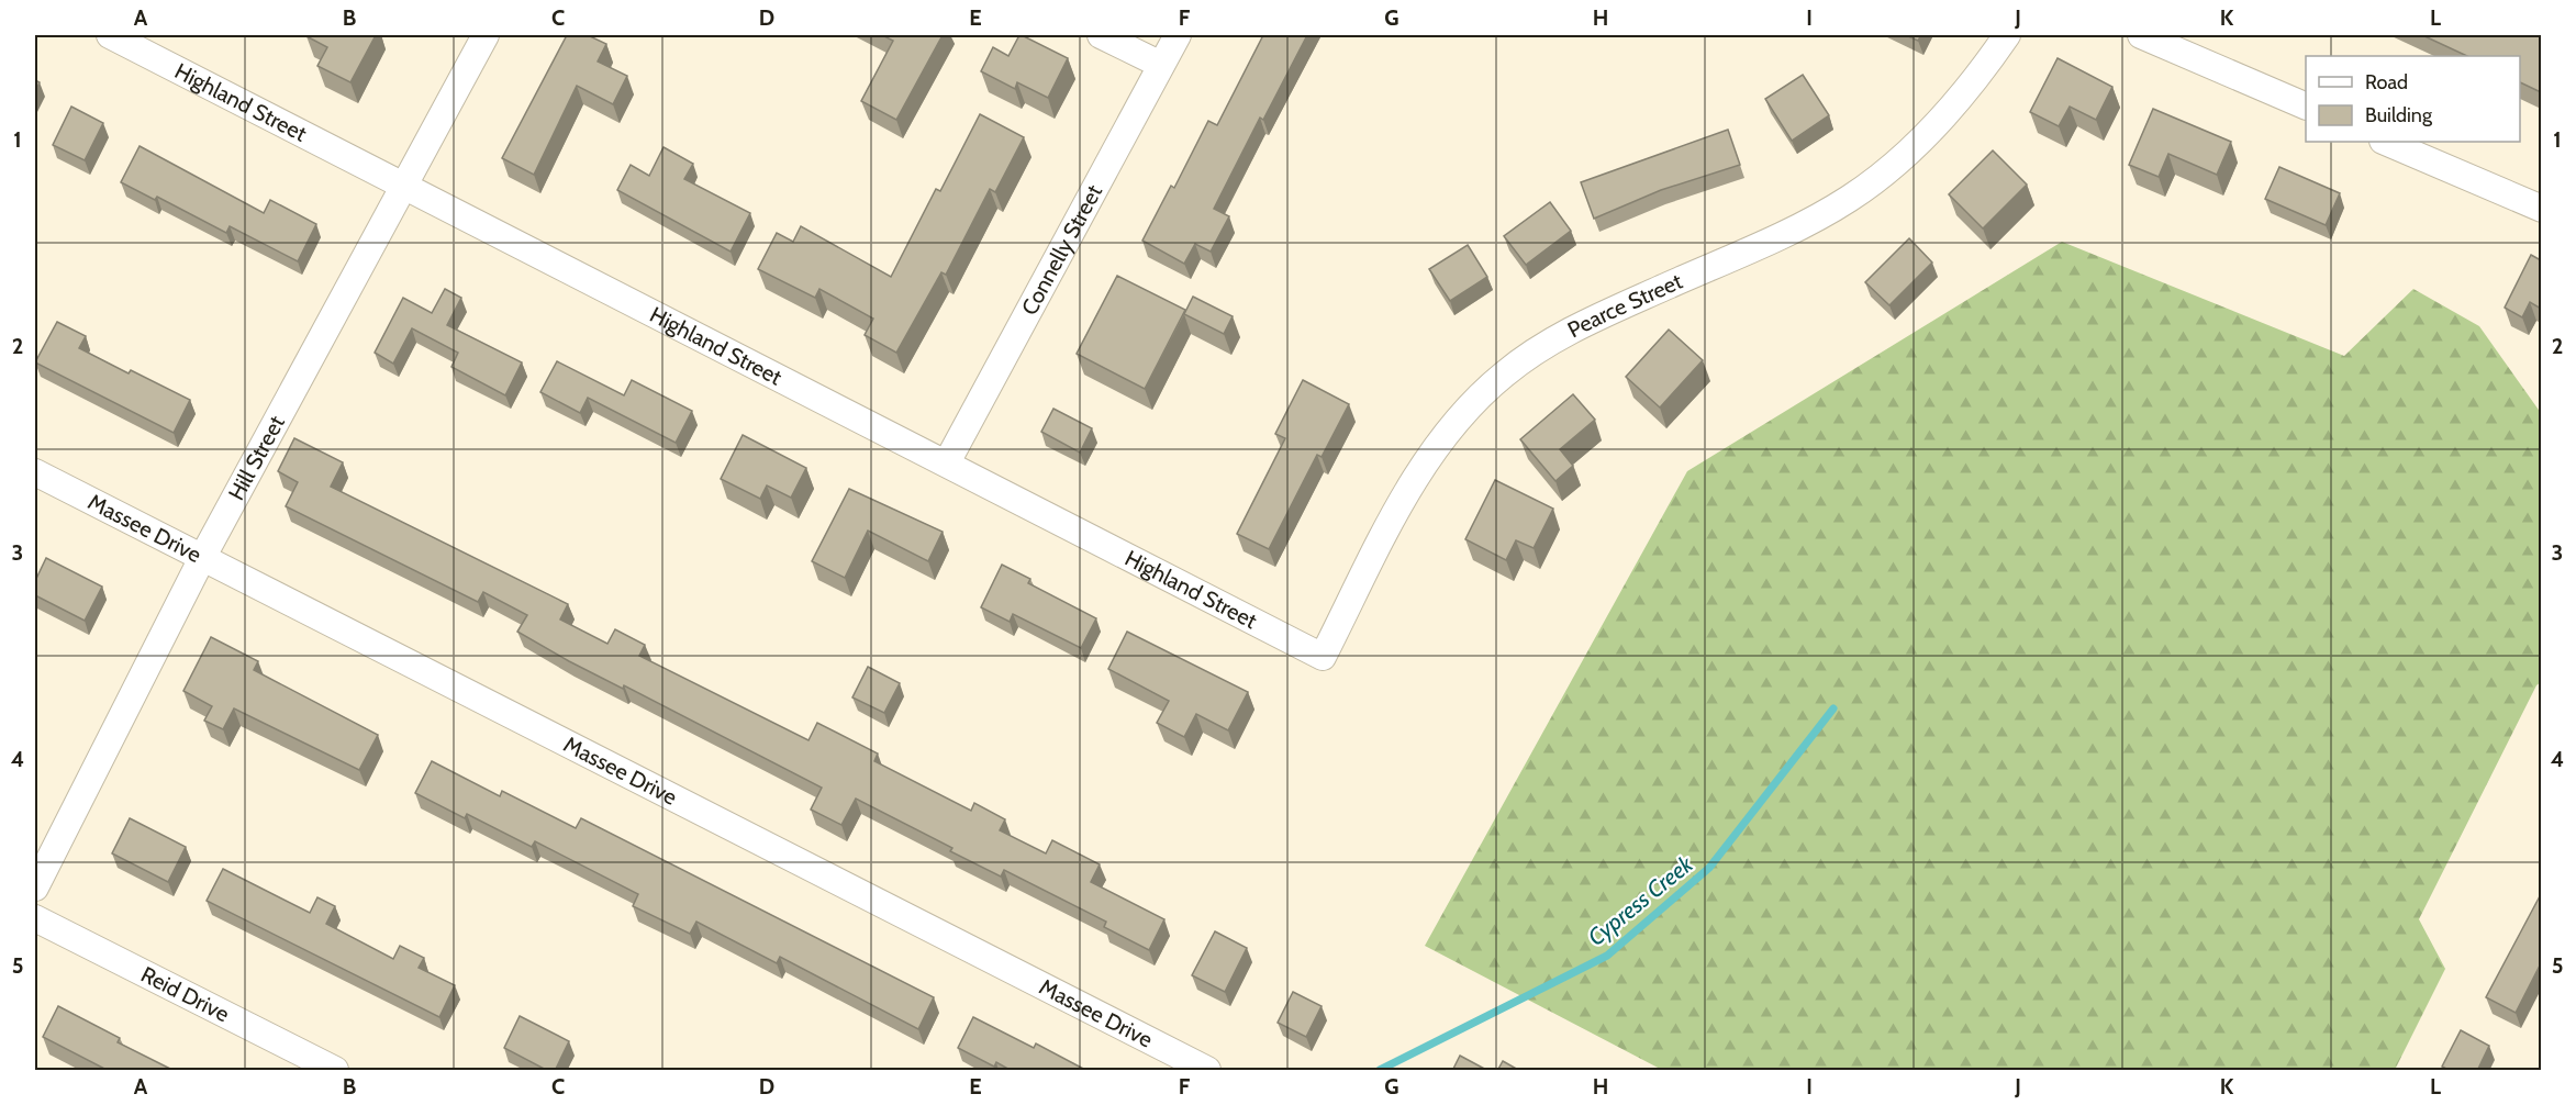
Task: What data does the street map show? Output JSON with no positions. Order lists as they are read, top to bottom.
{
  "streets": {
    "street": [
      "Highland Street",
      "Connelly Street",
      "Pearce Street",
      "Hill Street",
      "Massee Drive",
      "Reid Drive"
    ]
  },
  "crossings": [
    ["Highland Street", "Connelly Street"],
    ["Highland Street", "Pearce Street"],
    ["Highland Street", "Hill Street"],
    ["Hill Street", "Massee Drive"]
  ],
  "water": ["Cypress Creek"],
  "legend": ["Road", "Building"],
  "grid": {
    "columns": [
      "A",
      "B",
      "C",
      "D",
      "E",
      "F",
      "G",
      "H",
      "I",
      "J",
      "K",
      "L"
    ],
    "rows": [
      "1",
      "2",
      "3",
      "4",
      "5"
    ]
  }
}
